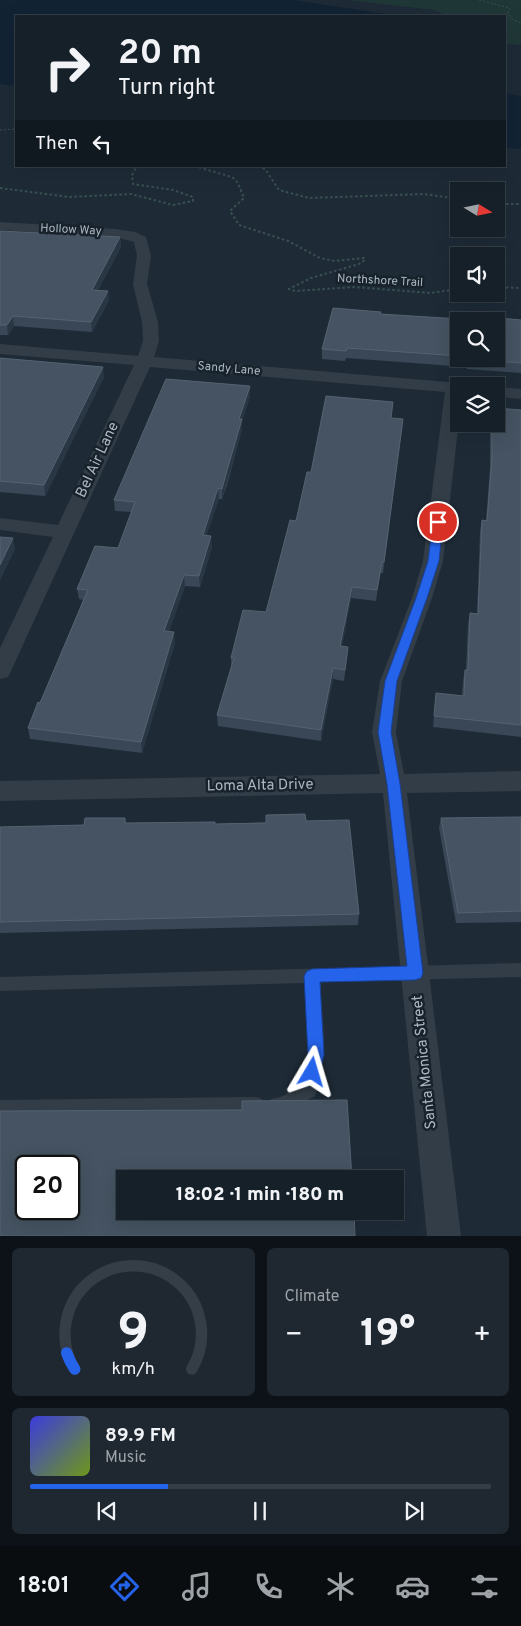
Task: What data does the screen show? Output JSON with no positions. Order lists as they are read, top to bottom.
{
  "streets": {
    "street": [
      "Hollow Way",
      "Sandy Lane",
      "Bel Air Lane",
      "Loma Alta Drive",
      "Santa Monica Street"
    ],
    "path": ["Northshore Trail"]
  },
  "crossings": [
    ["Hollow Way", "Bel Air Lane"],
    ["Sandy Lane", "Bel Air Lane"],
    ["Loma Alta Drive", "Santa Monica Street"]
  ],
  "north": "right",
  "page": {
    "turn": ["20 m", "Turn right"],
    "then": "Then",
    "limit": "20",
    "trip": "18:02 · 1 min · 180 m",
    "tile": "Climate",
    "heat": ["−", "19°", "+"],
    "song": ["89.9 FM", "Music"],
    "tabs": "18:01",
    "gauge": ["9", "km/h"]
  }
}
